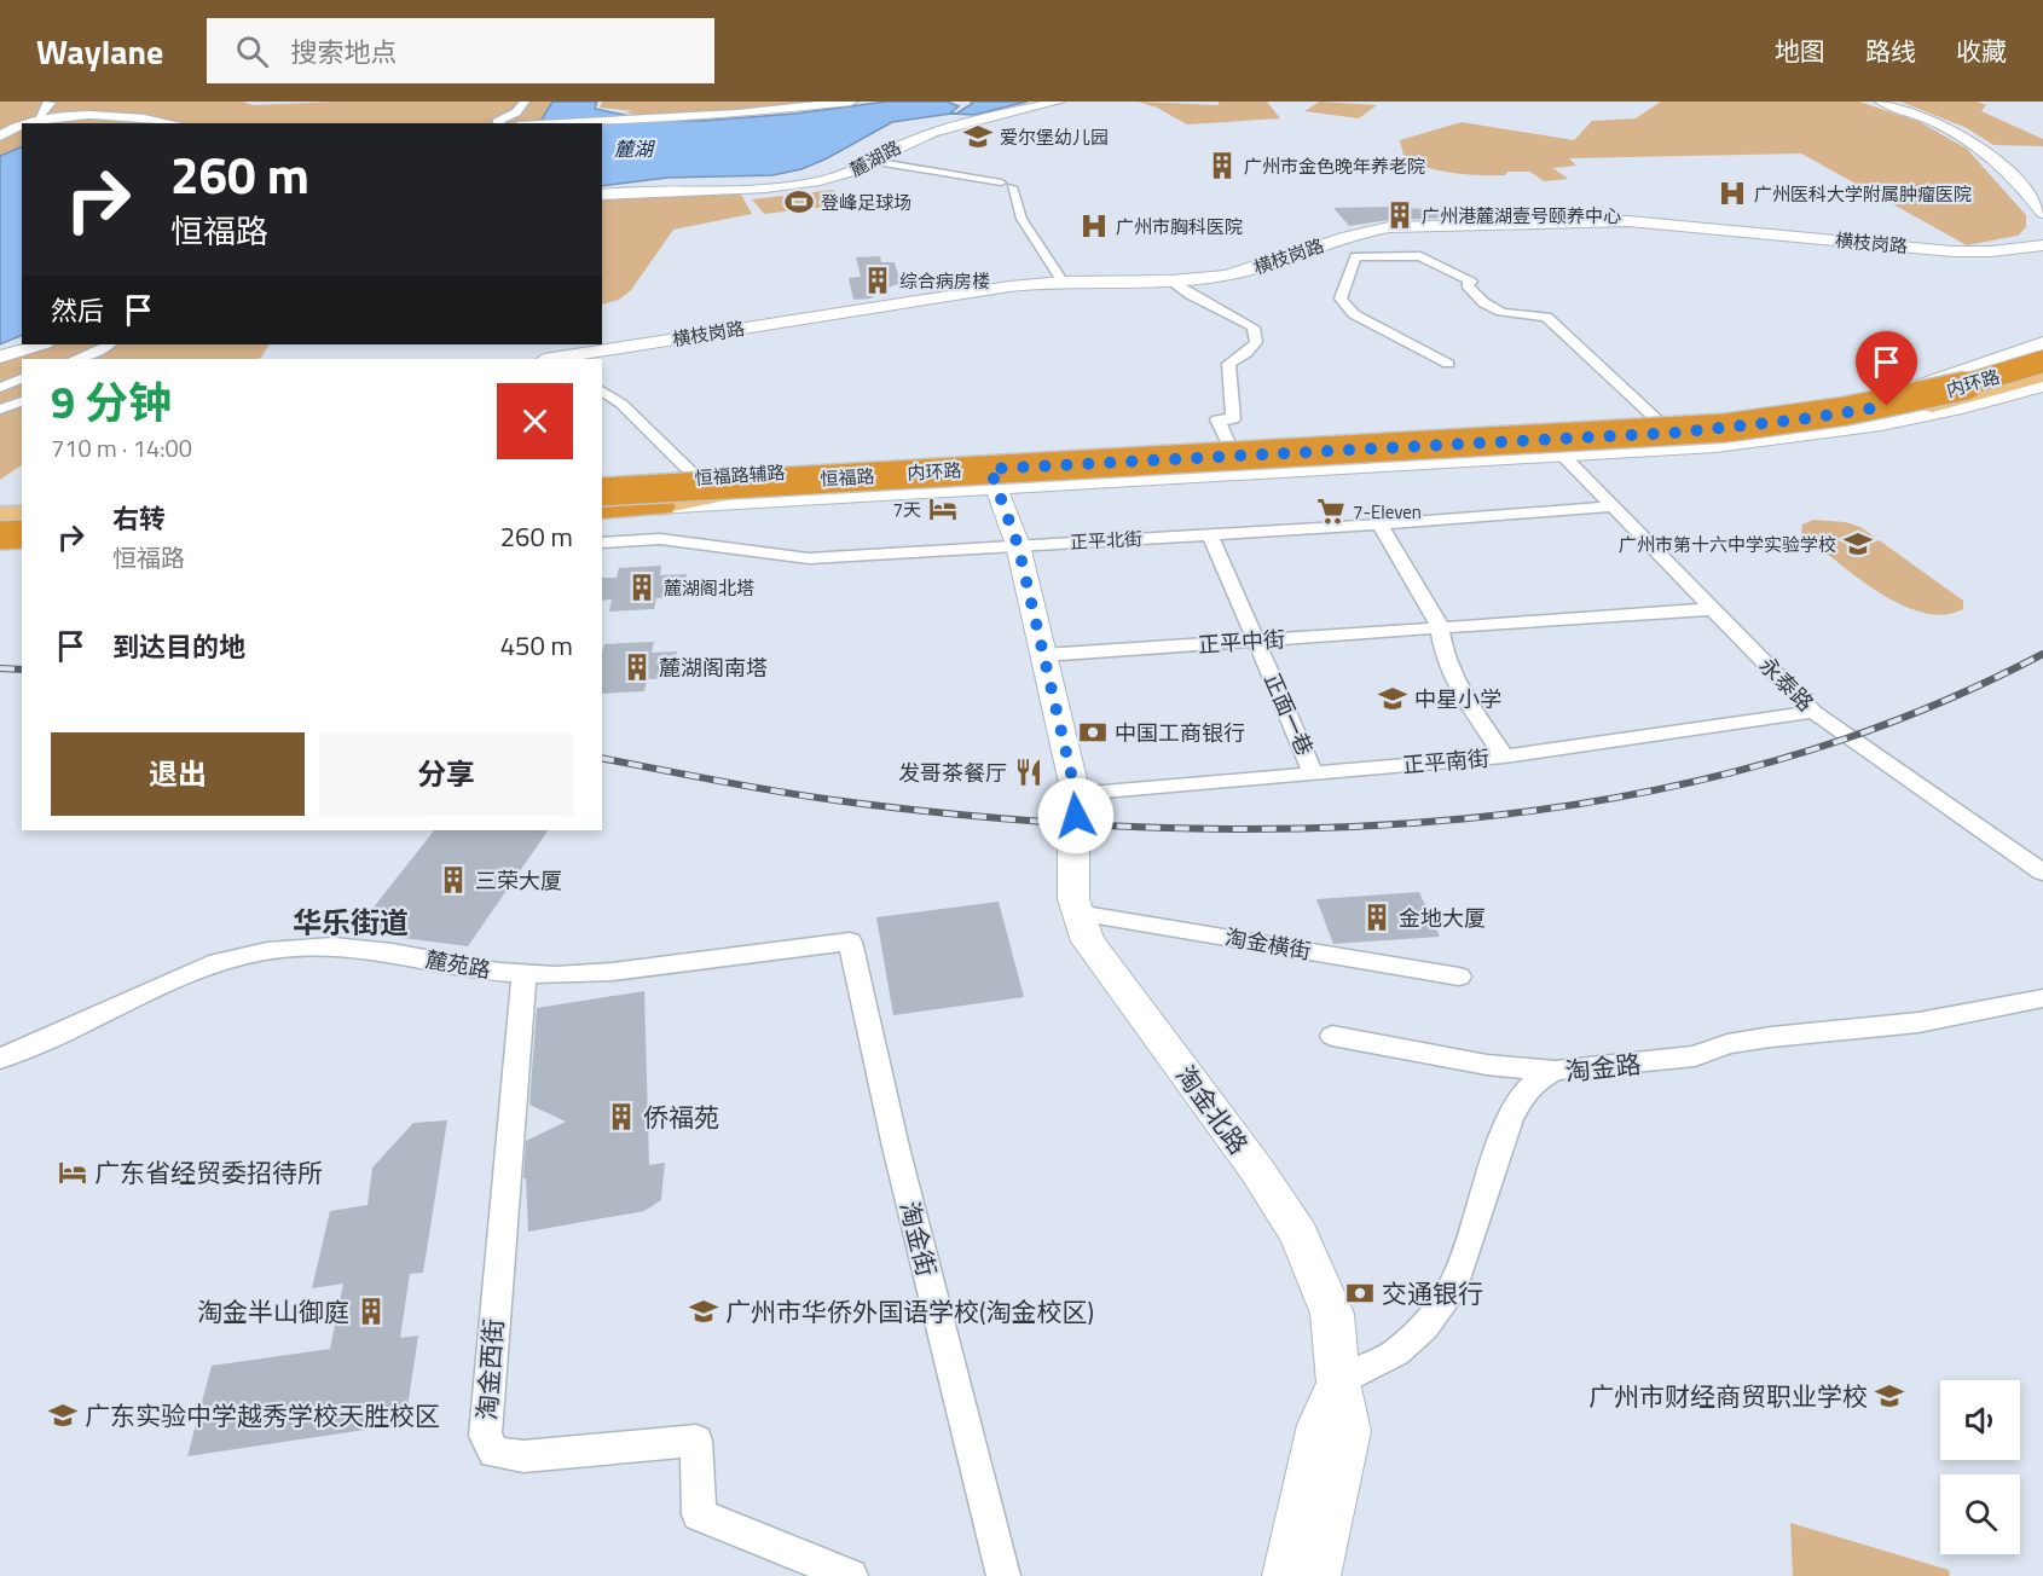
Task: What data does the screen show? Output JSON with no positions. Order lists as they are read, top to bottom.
{
  "streets": {
    "highway": ["内环路"],
    "main road": [
      "麓湖路",
      "横枝岗路",
      "恒福路辅路",
      "恒福路",
      "淘金北路"
    ],
    "street": [
      "正平北街",
      "正平中街",
      "永泰路",
      "正面一巷",
      "正平南街",
      "淘金横街",
      "麓苑路",
      "淘金路",
      "淘金街",
      "淘金西街"
    ]
  },
  "crossings": [
    ["内环路", "恒福路"],
    ["恒福路辅路", "恒福路"],
    ["恒福路辅路", "永泰路"],
    ["恒福路辅路", "淘金北路"],
    ["恒福路", "淘金北路"],
    ["正平北街", "永泰路"],
    ["正平北街", "正面一巷"],
    ["正平北街", "淘金北路"],
    ["正平中街", "永泰路"],
    ["正平中街", "正面一巷"],
    ["正平中街", "淘金北路"],
    ["永泰路", "正平南街"],
    ["正面一巷", "正平南街"],
    ["正平南街", "淘金北路"],
    ["淘金横街", "淘金北路"],
    ["麓苑路", "淘金街"],
    ["麓苑路", "淘金西街"],
    ["淘金路", "淘金北路"]
  ],
  "districts": ["华乐街道"],
  "water": ["麓湖"],
  "places": {
    "school or university": [
      "爱尔堡幼儿园",
      "广州市第十六中学实验学校",
      "中星小学",
      "广州市华侨外国语学校(淘金校区)",
      "广州市财经商贸职业学校",
      "广东实验中学越秀学校天胜校区"
    ],
    "building": [
      "广州市金色晚年养老院",
      "广州港麓湖壹号颐养中心",
      "综合病房楼",
      "麓湖阁北塔",
      "麓湖阁南塔",
      "三荣大厦",
      "金地大厦",
      "侨福苑",
      "淘金半山御庭"
    ],
    "hospital": ["广州医科大学附属肿瘤医院", "广州市胸科医院"],
    "sports": ["登峰足球场"],
    "hotel": ["7天", "广东省经贸委招待所"],
    "supermarket": ["7-Eleven"],
    "bank": ["中国工商银行", "交通银行"],
    "restaurant": ["发哥茶餐厅"]
  },
  "page": {
    "header": "Waylane",
    "search": "搜索地点",
    "nav": ["地图", "路线", "收藏"],
    "turn": ["260 m", "恒福路"],
    "then": "然后",
    "heading": ["9 分钟", "710 m · 14:00"],
    "list": [
      {
        "name": "右转",
        "note": "恒福路",
        "value": "260 m"
      },
      {
        "name": "到达目的地",
        "value": "450 m"
      }
    ],
    "buttons": ["退出", "分享"]
  }
}
